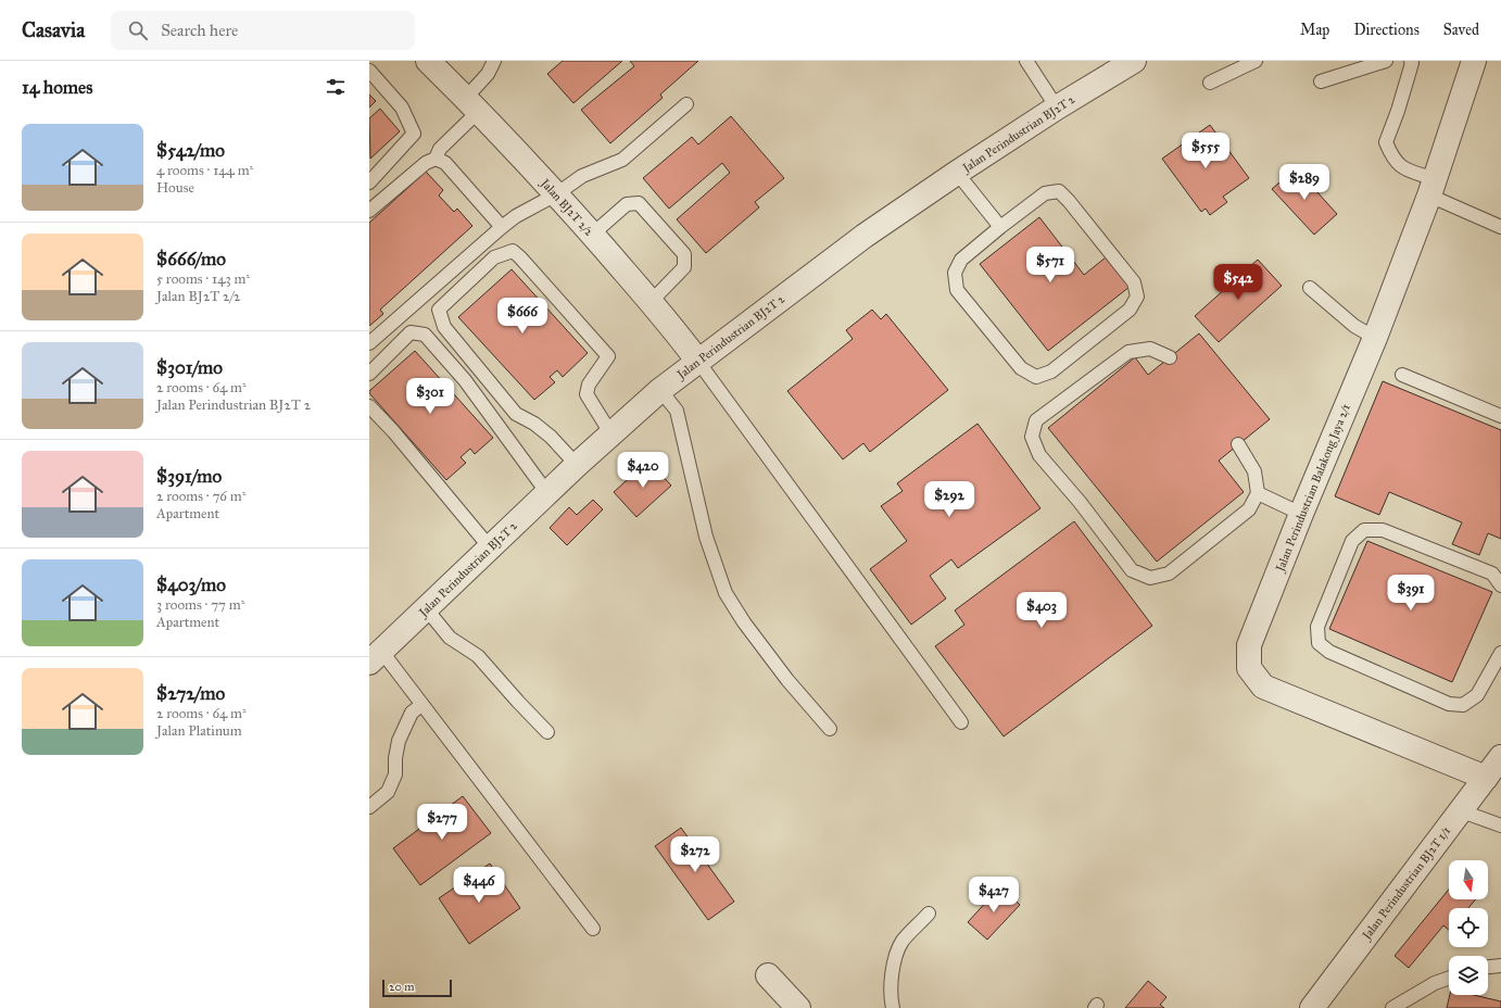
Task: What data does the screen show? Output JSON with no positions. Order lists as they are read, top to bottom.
{
  "streets": {
    "street": [
      "Jalan Perindustrian BJ2T 2",
      "Jalan BJ2T 2/2",
      "Jalan Perindustrian Balakong Jaya 2/1",
      "Jalan Perindustrian BJ2T 1/1"
    ]
  },
  "crossings": [
    ["Jalan Perindustrian BJ2T 2", "Jalan BJ2T 2/2"],
    ["Jalan Perindustrian Balakong Jaya 2/1", "Jalan Perindustrian BJ2T 1/1"]
  ],
  "scale_bar": "20 m",
  "north": "bottom",
  "page": {
    "header": "Casavia",
    "search": "Search here",
    "nav": ["Map", "Directions", "Saved"],
    "heading": "14 homes",
    "list": [
      {
        "name": "$542/mo",
        "note": "4 rooms · 144 m² · House"
      },
      {
        "name": "$666/mo",
        "note": "5 rooms · 143 m² · Jalan BJ2T 2/2"
      },
      {
        "name": "$301/mo",
        "note": "2 rooms · 64 m² · Jalan Perindustrian BJ2T 2"
      },
      {
        "name": "$391/mo",
        "note": "2 rooms · 76 m² · Apartment"
      },
      {
        "name": "$403/mo",
        "note": "3 rooms · 77 m² · Apartment"
      },
      {
        "name": "$272/mo",
        "note": "2 rooms · 64 m² · Jalan Platinum"
      }
    ],
    "price": [
      "$555",
      "$289",
      "$571",
      "$542",
      "$666",
      "$301",
      "$420",
      "$292",
      "$391",
      "$403",
      "$277",
      "$272",
      "$446",
      "$427"
    ],
    "scale": "20 m"
  }
}
